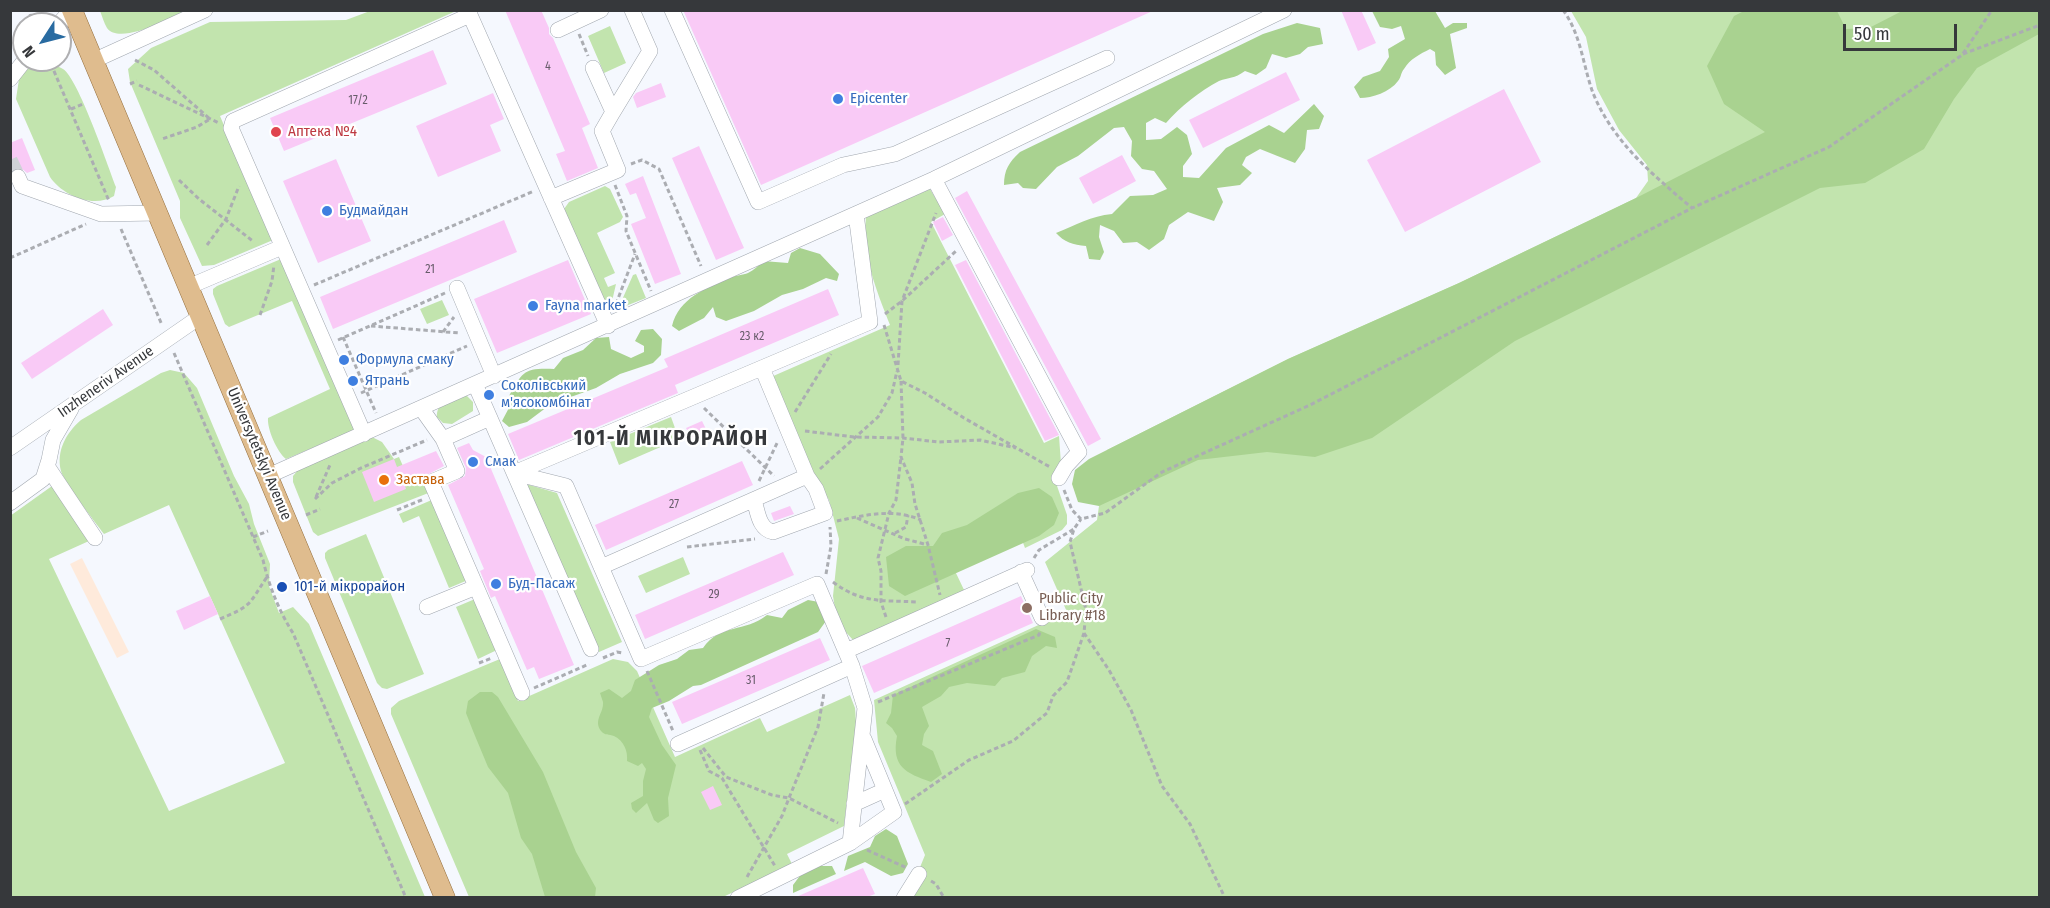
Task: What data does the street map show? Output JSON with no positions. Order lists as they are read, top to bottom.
{
  "streets": {
    "main road": ["Universytetskyi Avenue"],
    "street": ["Inzheneriv Avenue"]
  },
  "crossings": [
    ["Inzheneriv Avenue", "Universytetskyi Avenue"]
  ],
  "districts": ["101-Й МІКРОРАЙОН"],
  "places": [
    "Epicenter",
    "Аптека №4",
    "Будмайдан",
    "Fayna market",
    "Формула смаку",
    "Ятрань",
    "Соколівський м'ясокомбінат",
    "Смак",
    "Застава",
    "Буд-Пасаж",
    "101-й мікрорайон",
    "Public City Library #18"
  ],
  "house_numbers": [
    "4",
    "17/2",
    "21",
    "23 к2",
    "27",
    "29",
    "7",
    "31"
  ],
  "scale_bar": "50 m",
  "north": "bottom left"
}
